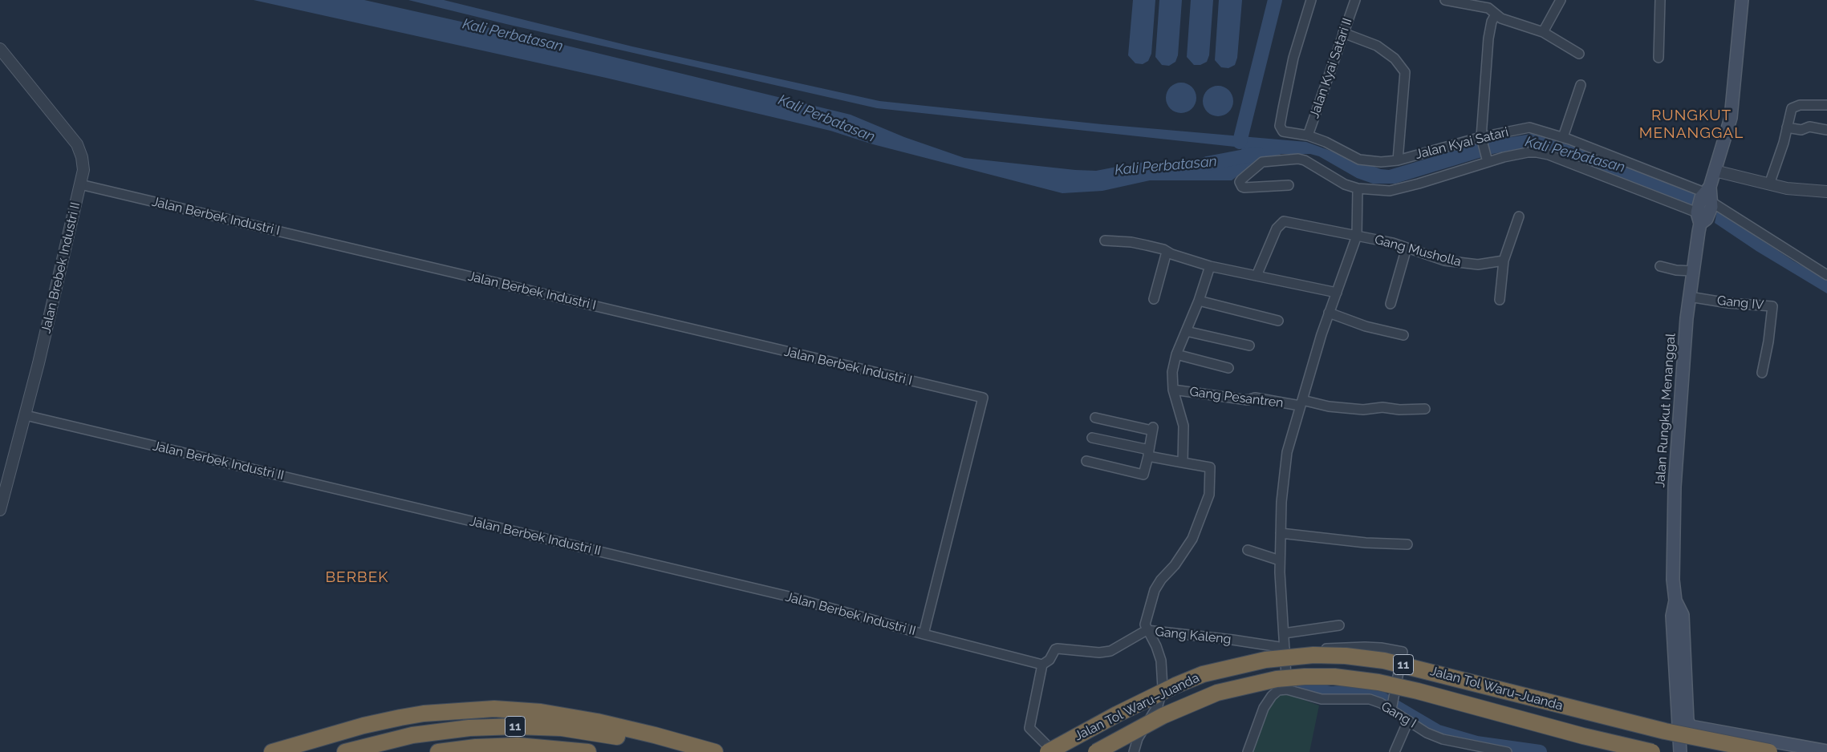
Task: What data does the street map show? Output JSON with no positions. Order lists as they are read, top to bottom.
{
  "streets": {
    "highway": ["11", "Jalan Tol Waru–Juanda"],
    "main road": ["Jalan Rungkut Menanggal"],
    "street": [
      "Jalan Kyai Satari II",
      "Jalan Kyai Satari",
      "Jalan Berbek Industri I",
      "Gang Musholla",
      "Jalan Brebek Industri II",
      "Gang IV",
      "Gang Pesantren",
      "Jalan Berbek Industri II",
      "Gang Kaleng",
      "Gang I"
    ]
  },
  "crossings": [
    ["Jalan Kyai Satari II", "Jalan Kyai Satari"],
    ["Jalan Kyai Satari", "Jalan Rungkut Menanggal"],
    ["Jalan Berbek Industri I", "Jalan Brebek Industri II"],
    ["Jalan Berbek Industri I", "Jalan Berbek Industri II"],
    ["Jalan Brebek Industri II", "Jalan Berbek Industri II"],
    ["Gang IV", "Jalan Rungkut Menanggal"],
    ["Jalan Berbek Industri II", "Gang Kaleng"],
    ["Gang Kaleng", "Gang I"]
  ],
  "districts": ["RUNGKUT MENANGGAL", "BERBEK"],
  "water": ["Kali Perbatasan"]
}
